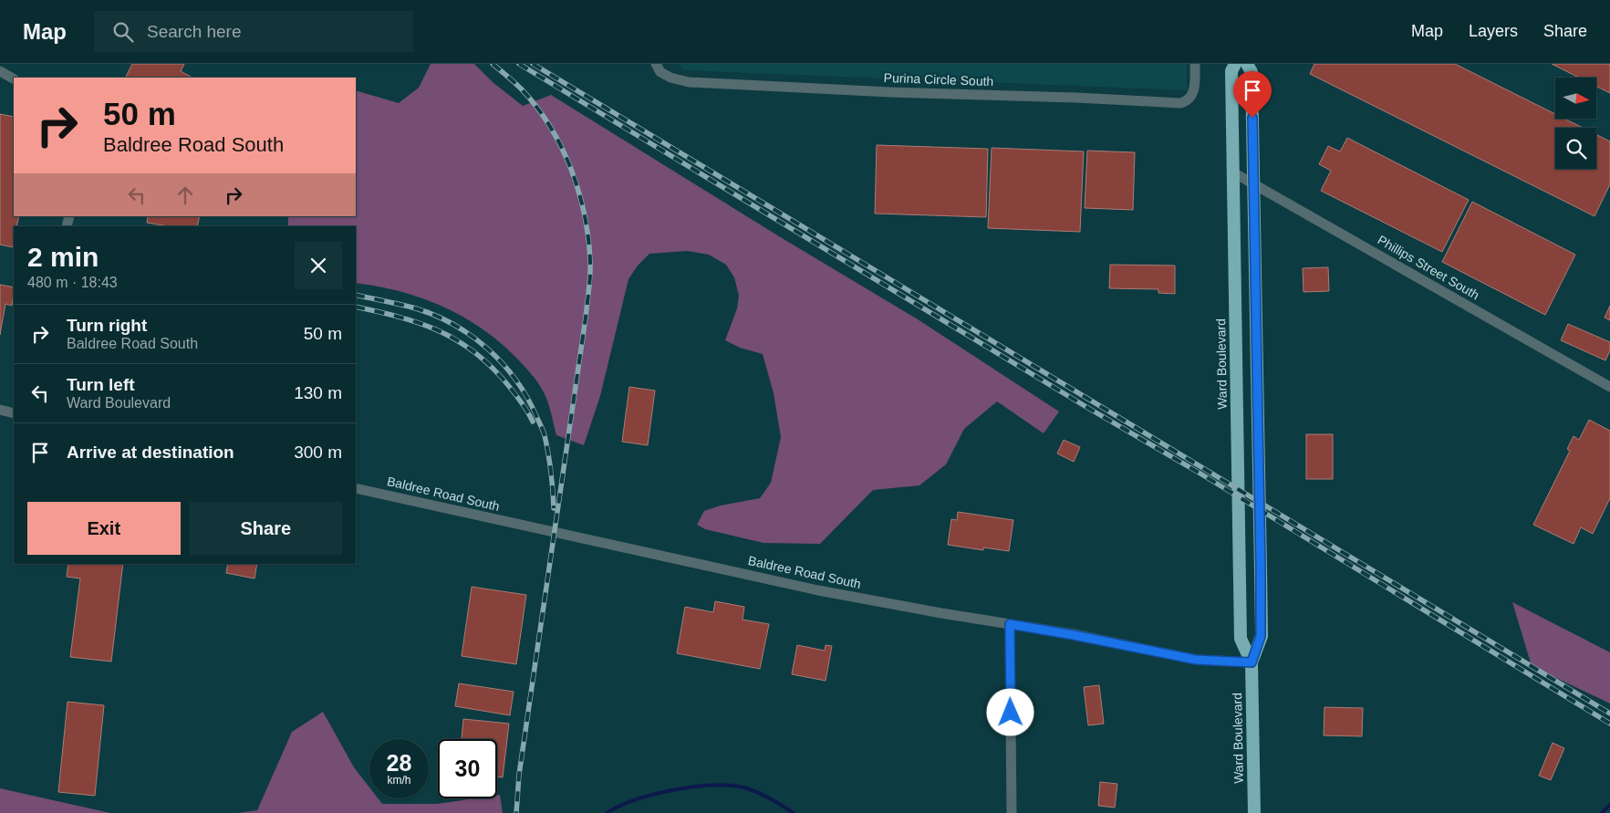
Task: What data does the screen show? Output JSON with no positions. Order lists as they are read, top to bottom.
{
  "streets": {
    "highway": ["Ward Boulevard"],
    "street": ["Purina Circle South", "Phillips Street South", "Baldree Road South"]
  },
  "crossings": [
    ["Phillips Street South", "Ward Boulevard"],
    ["Ward Boulevard", "Baldree Road South"]
  ],
  "north": "right",
  "page": {
    "header": "Map",
    "search": "Search here",
    "nav": ["Map", "Layers", "Share"],
    "turn": ["50 m", "Baldree Road South"],
    "heading": ["2 min", "480 m · 18:43"],
    "list": [
      {
        "name": "Turn right",
        "note": "Baldree Road South",
        "value": "50 m"
      },
      {
        "name": "Turn left",
        "note": "Ward Boulevard",
        "value": "130 m"
      },
      {
        "name": "Arrive at destination",
        "value": "300 m"
      }
    ],
    "buttons": ["Exit", "Share"],
    "speed": "28 km/h",
    "limit": "30"
  }
}
